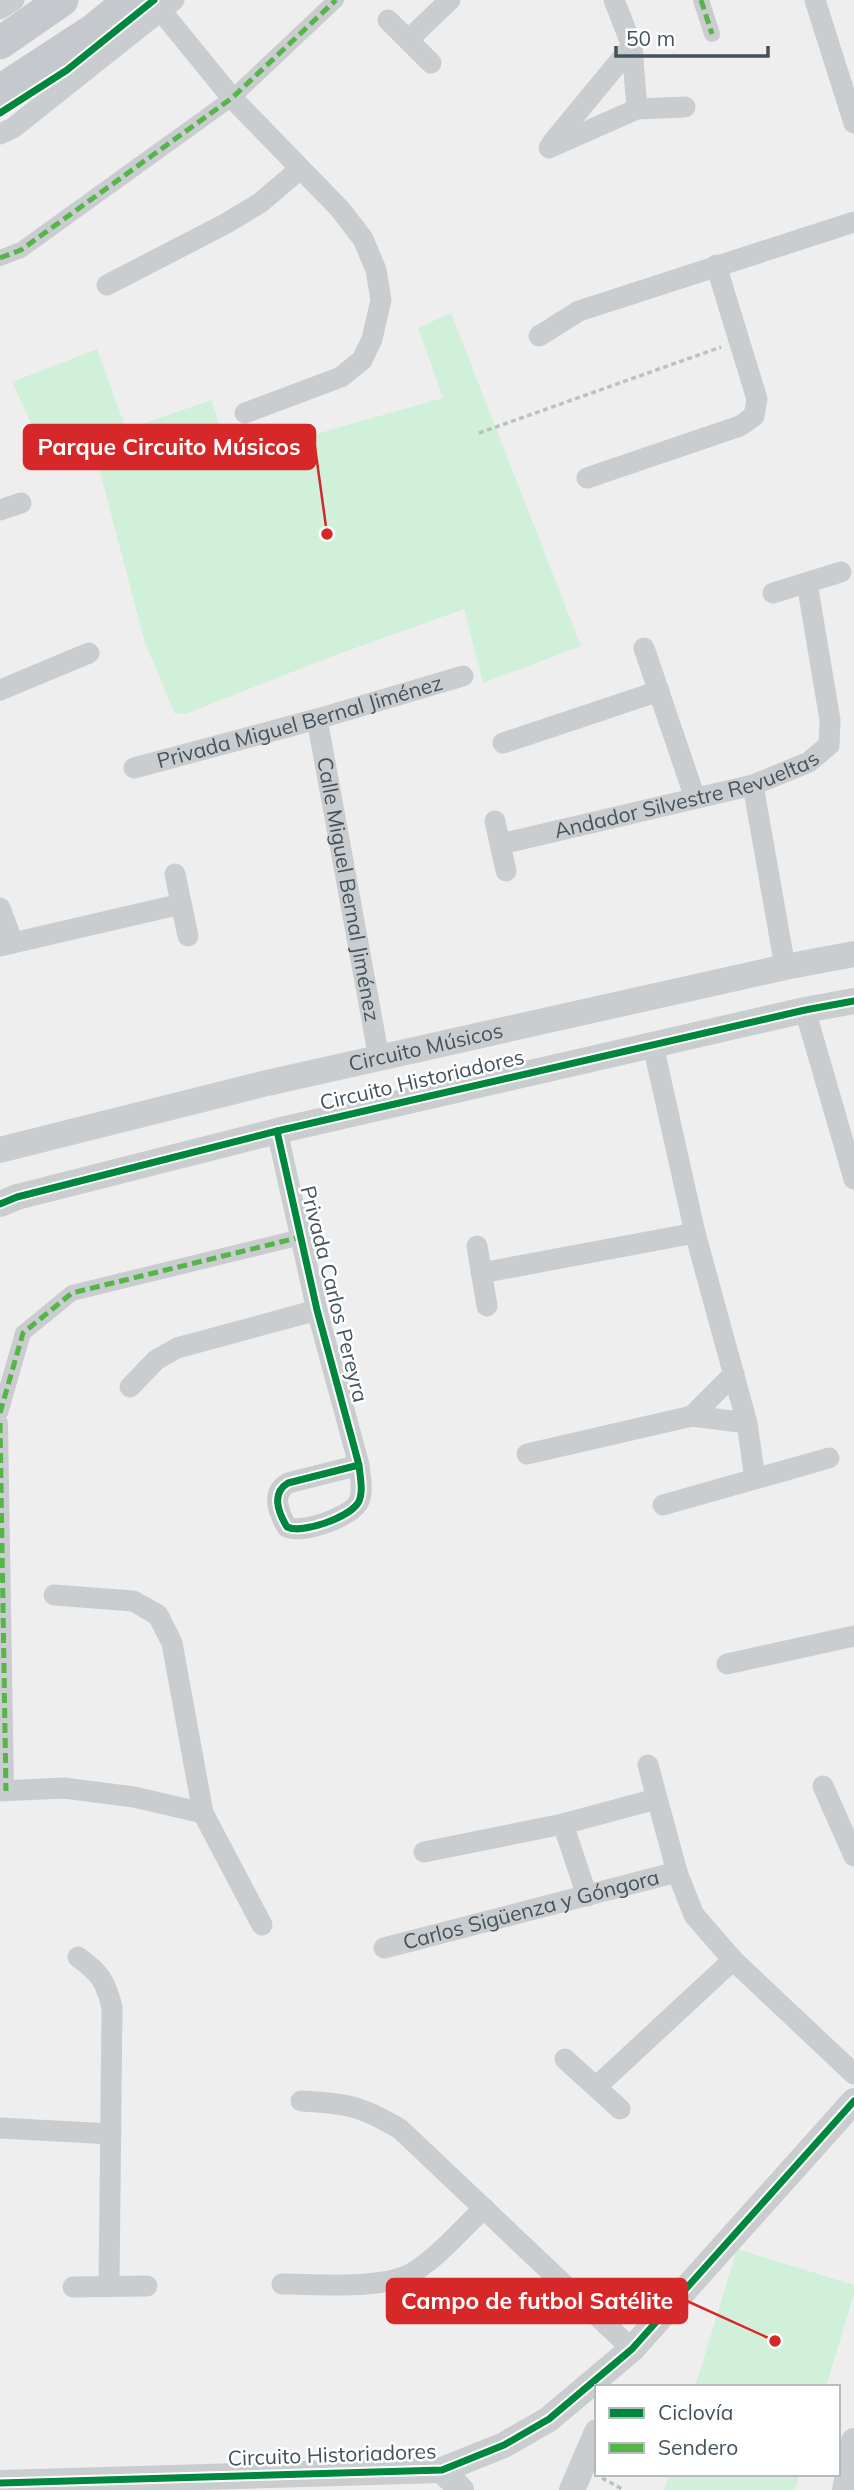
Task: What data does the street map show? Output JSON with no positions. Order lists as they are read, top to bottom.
{
  "streets": {
    "street": [
      "Privada Miguel Bernal Jiménez",
      "Andador Silvestre Revueltas",
      "Calle Miguel Bernal Jiménez",
      "Circuito Músicos",
      "Circuito Historiadores",
      "Privada Carlos Pereyra",
      "Carlos Sigüenza y Góngora"
    ]
  },
  "crossings": [
    ["Privada Miguel Bernal Jiménez", "Calle Miguel Bernal Jiménez"],
    ["Calle Miguel Bernal Jiménez", "Circuito Músicos"],
    ["Circuito Historiadores", "Privada Carlos Pereyra"]
  ],
  "places": ["Parque Circuito Músicos", "Campo de futbol Satélite"],
  "legend": ["Ciclovía", "Sendero"],
  "scale_bar": "50 m"
}
